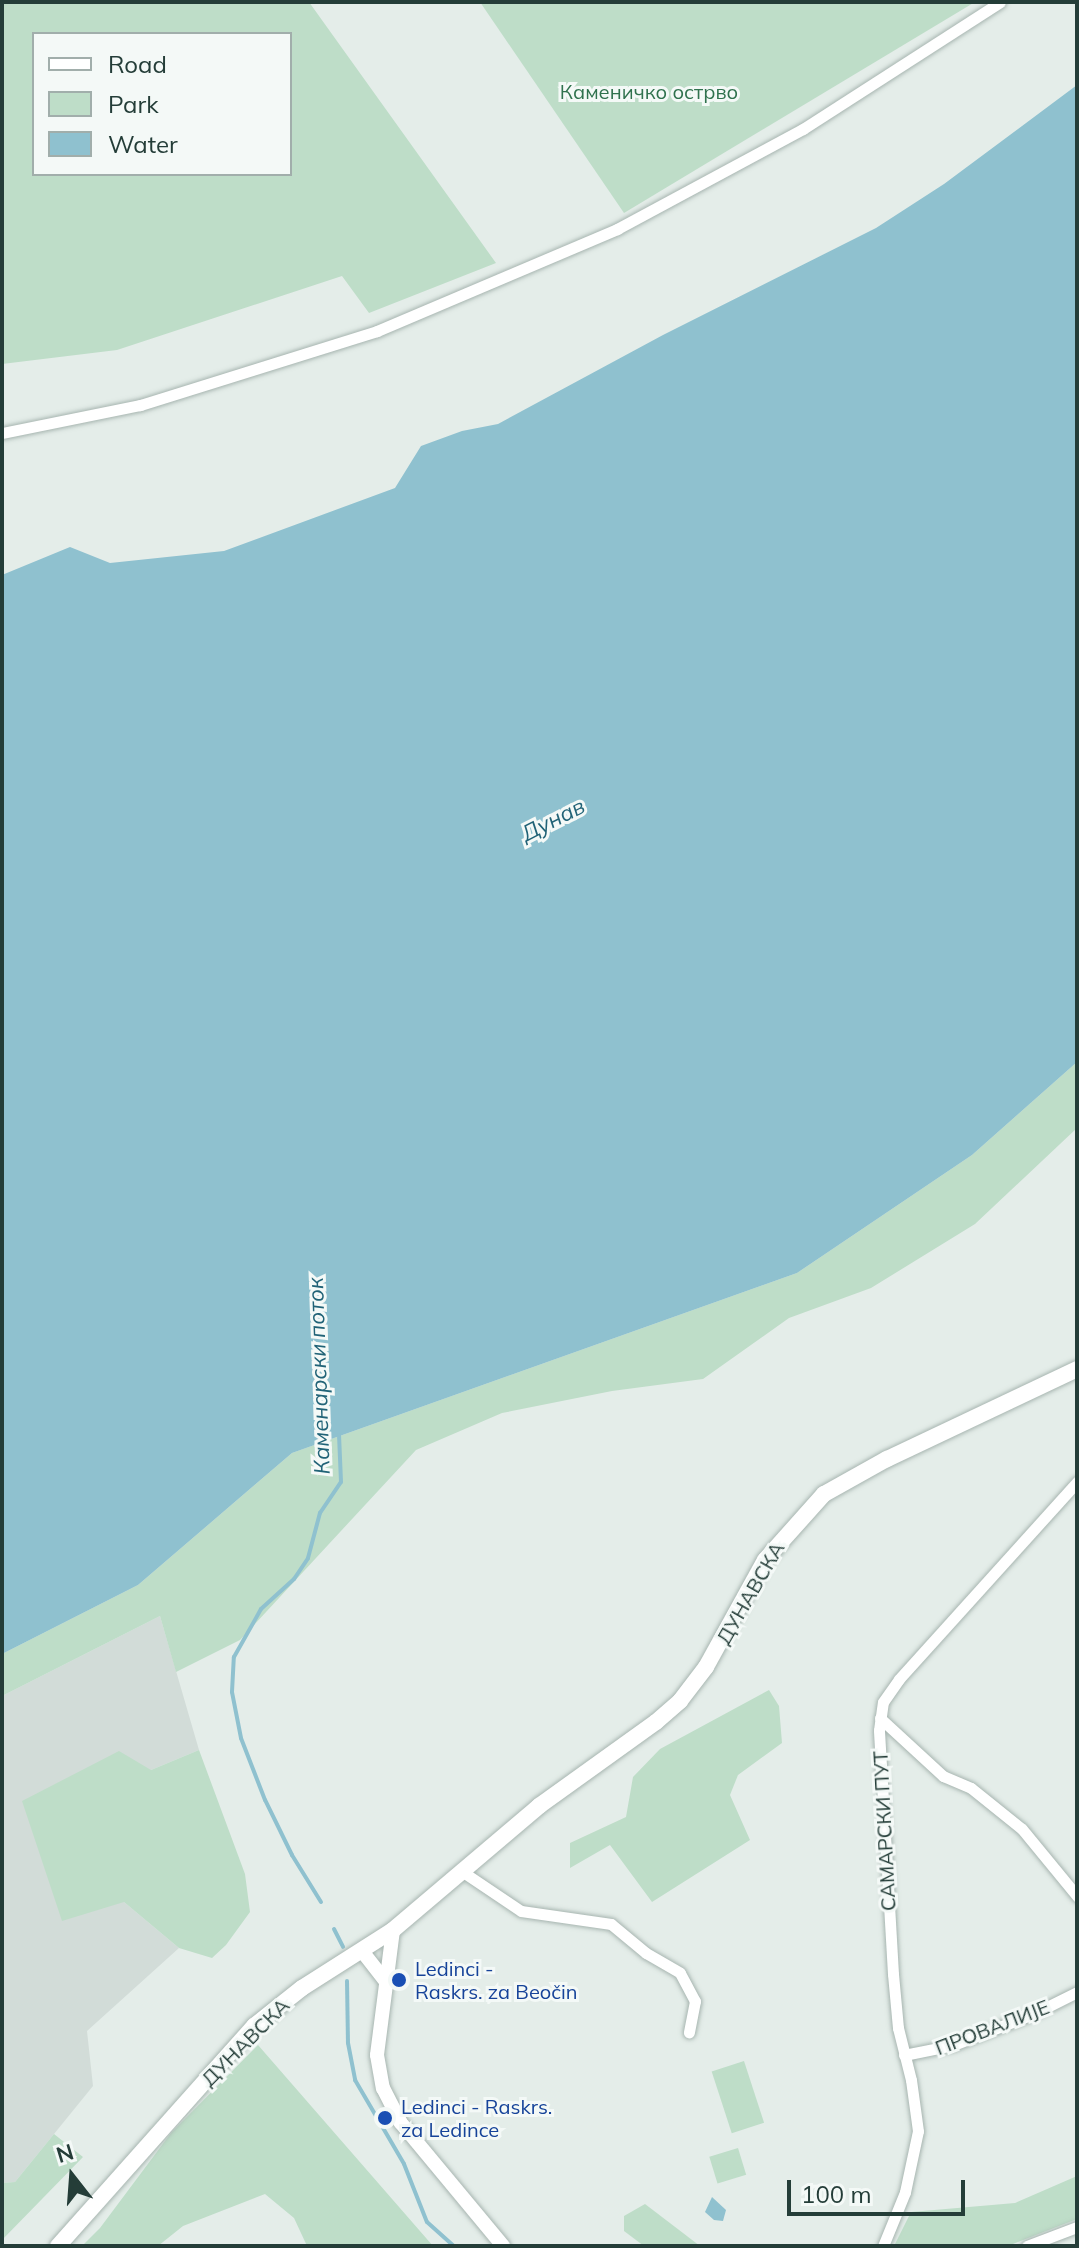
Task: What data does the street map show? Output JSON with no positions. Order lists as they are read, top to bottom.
{
  "streets": {
    "main road": ["ДУНАВСКА"],
    "street": ["САМАРСКИ ПУТ", "ПРОВАЛИЈЕ"]
  },
  "crossings": [
    ["САМАРСКИ ПУТ", "ПРОВАЛИЈЕ"]
  ],
  "water": ["Дунав", "Каменарски поток"],
  "parks": ["Каменичко острво"],
  "places": ["Ledinci - Raskrs. za Beočin", "Ledinci - Raskrs. za Ledince"],
  "legend": ["Road", "Park", "Water"],
  "scale_bar": "100 m",
  "north": "top"
}
